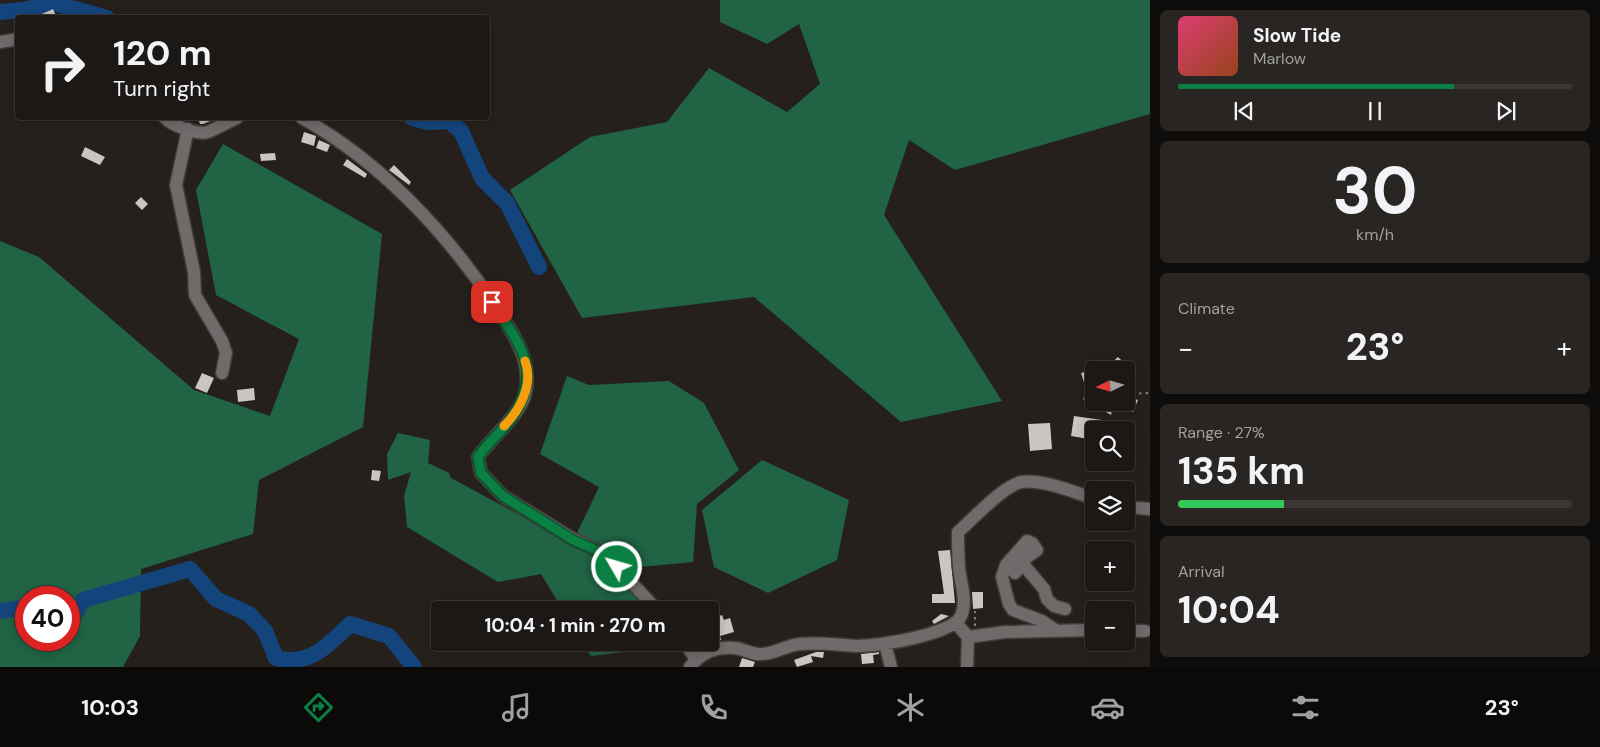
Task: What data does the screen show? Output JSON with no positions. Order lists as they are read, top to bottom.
{
  "north": "left",
  "page": {
    "turn": ["120 m", "Turn right"],
    "song": ["Slow Tide", "Marlow"],
    "tile": [
      ["30", "km/h"],
      "Climate",
      ["Range · 27%", "135 km"],
      ["Arrival", "10:04"]
    ],
    "heat": ["−", "23°", "+"],
    "map_buttons": ["+", "−"],
    "limit": "40",
    "trip": "10:04 · 1 min · 270 m",
    "tabs": ["10:03", "23°"]
  }
}
